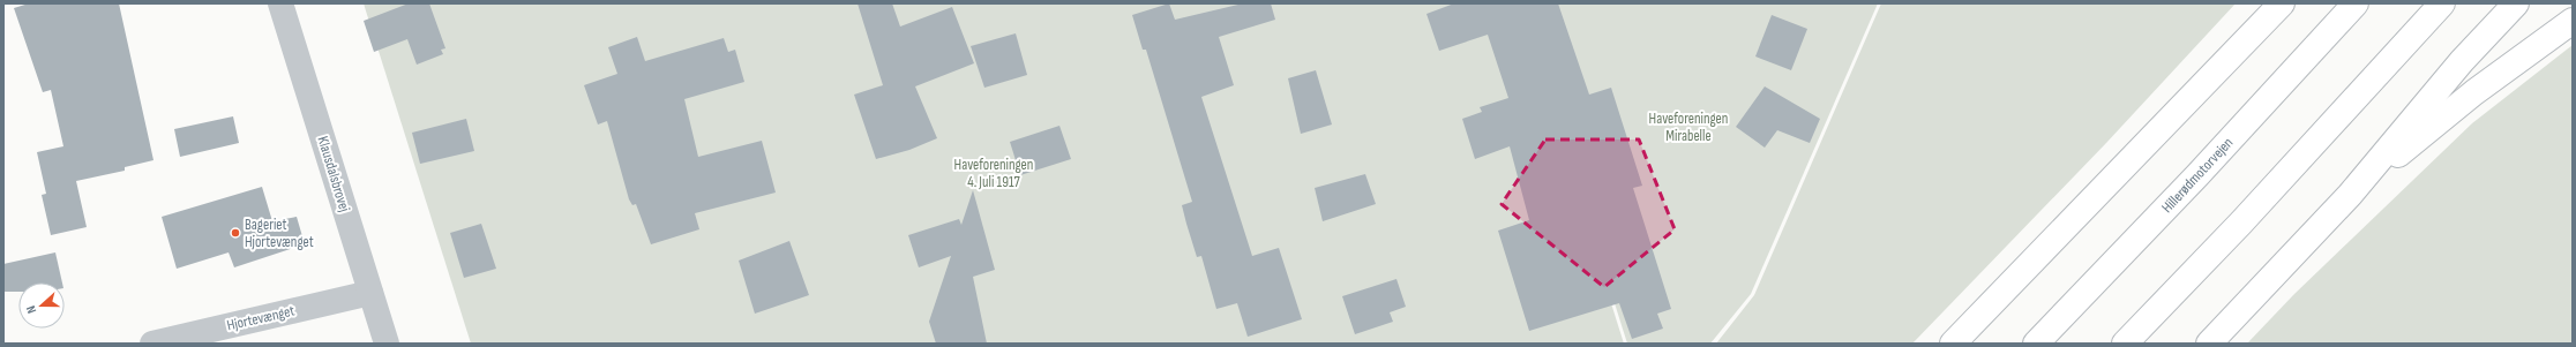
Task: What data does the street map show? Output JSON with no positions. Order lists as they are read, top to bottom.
{
  "streets": {
    "highway": ["Hillerødmotorvejen"],
    "street": ["Klausdalsbrovej", "Hjortevænget"]
  },
  "crossings": [
    ["Klausdalsbrovej", "Hjortevænget"]
  ],
  "parks": ["Haveforeningen Mirabelle", "Haveforeningen 4. Juli 1917"],
  "places": ["Bageriet Hjortevænget"],
  "north": "left"
}
